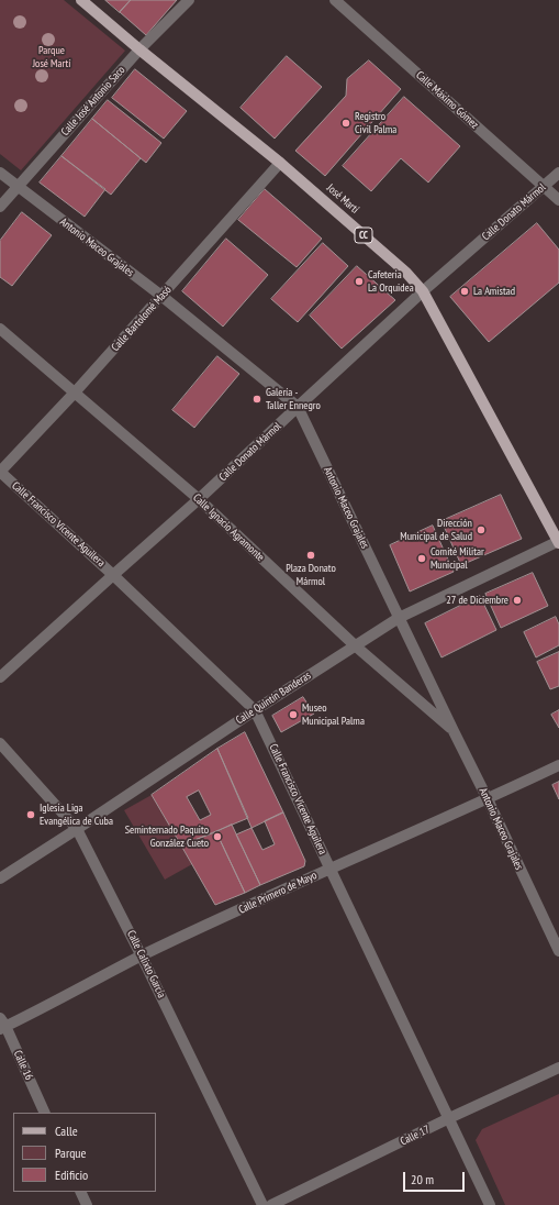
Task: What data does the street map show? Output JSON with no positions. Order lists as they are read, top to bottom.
{
  "streets": {
    "main road": ["José Martí", "CC"],
    "street": [
      "Calle Máximo Gómez",
      "Calle José Antonio Saco",
      "Calle Donato Mármol",
      "Antonio Maceo Grajales",
      "Calle Bartolomé Masó",
      "Calle Francisco Vicente Aguilera",
      "Calle Ignacio Agramonte",
      "Calle Quintín Banderas",
      "Calle Primero de Mayo",
      "Calle Calixto García",
      "Calle 16",
      "Calle 17"
    ]
  },
  "crossings": [
    ["Calle Máximo Gómez", "Calle Donato Mármol"],
    ["Calle José Antonio Saco", "José Martí"],
    ["Calle José Antonio Saco", "Antonio Maceo Grajales"],
    ["José Martí", "Calle Donato Mármol"],
    ["José Martí", "Calle Bartolomé Masó"],
    ["José Martí", "Calle Quintín Banderas"],
    ["Calle Donato Mármol", "Antonio Maceo Grajales"],
    ["Calle Donato Mármol", "Calle Francisco Vicente Aguilera"],
    ["Calle Donato Mármol", "Calle Ignacio Agramonte"],
    ["Antonio Maceo Grajales", "Calle Bartolomé Masó"],
    ["Antonio Maceo Grajales", "Calle Ignacio Agramonte"],
    ["Antonio Maceo Grajales", "Calle Quintín Banderas"],
    ["Antonio Maceo Grajales", "Calle Primero de Mayo"],
    ["Calle Bartolomé Masó", "Calle Francisco Vicente Aguilera"],
    ["Calle Bartolomé Masó", "Calle Ignacio Agramonte"],
    ["Calle Francisco Vicente Aguilera", "Calle Quintín Banderas"],
    ["Calle Francisco Vicente Aguilera", "Calle Primero de Mayo"],
    ["Calle Francisco Vicente Aguilera", "Calle 17"],
    ["Calle Ignacio Agramonte", "Calle Quintín Banderas"],
    ["Calle Quintín Banderas", "Calle Calixto García"],
    ["Calle Primero de Mayo", "Calle Calixto García"],
    ["Calle Primero de Mayo", "Calle 16"]
  ],
  "parks": ["Parque José Martí"],
  "places": [
    "Registro Civil Palma",
    "Cafeteria La Orquidea",
    "La Amistad",
    "Galería - Taller Ennegro",
    "Dirección Municipal de Salud",
    "Plaza Donato Mármol",
    "Comité Militar Municipal",
    "27 de Diciembre",
    "Museo Municipal Palma",
    "Iglesia Liga Evangélica de Cuba",
    "Seminternado Paquito González Cueto"
  ],
  "legend": ["Calle", "Parque", "Edificio"],
  "scale_bar": "20 m"
}
